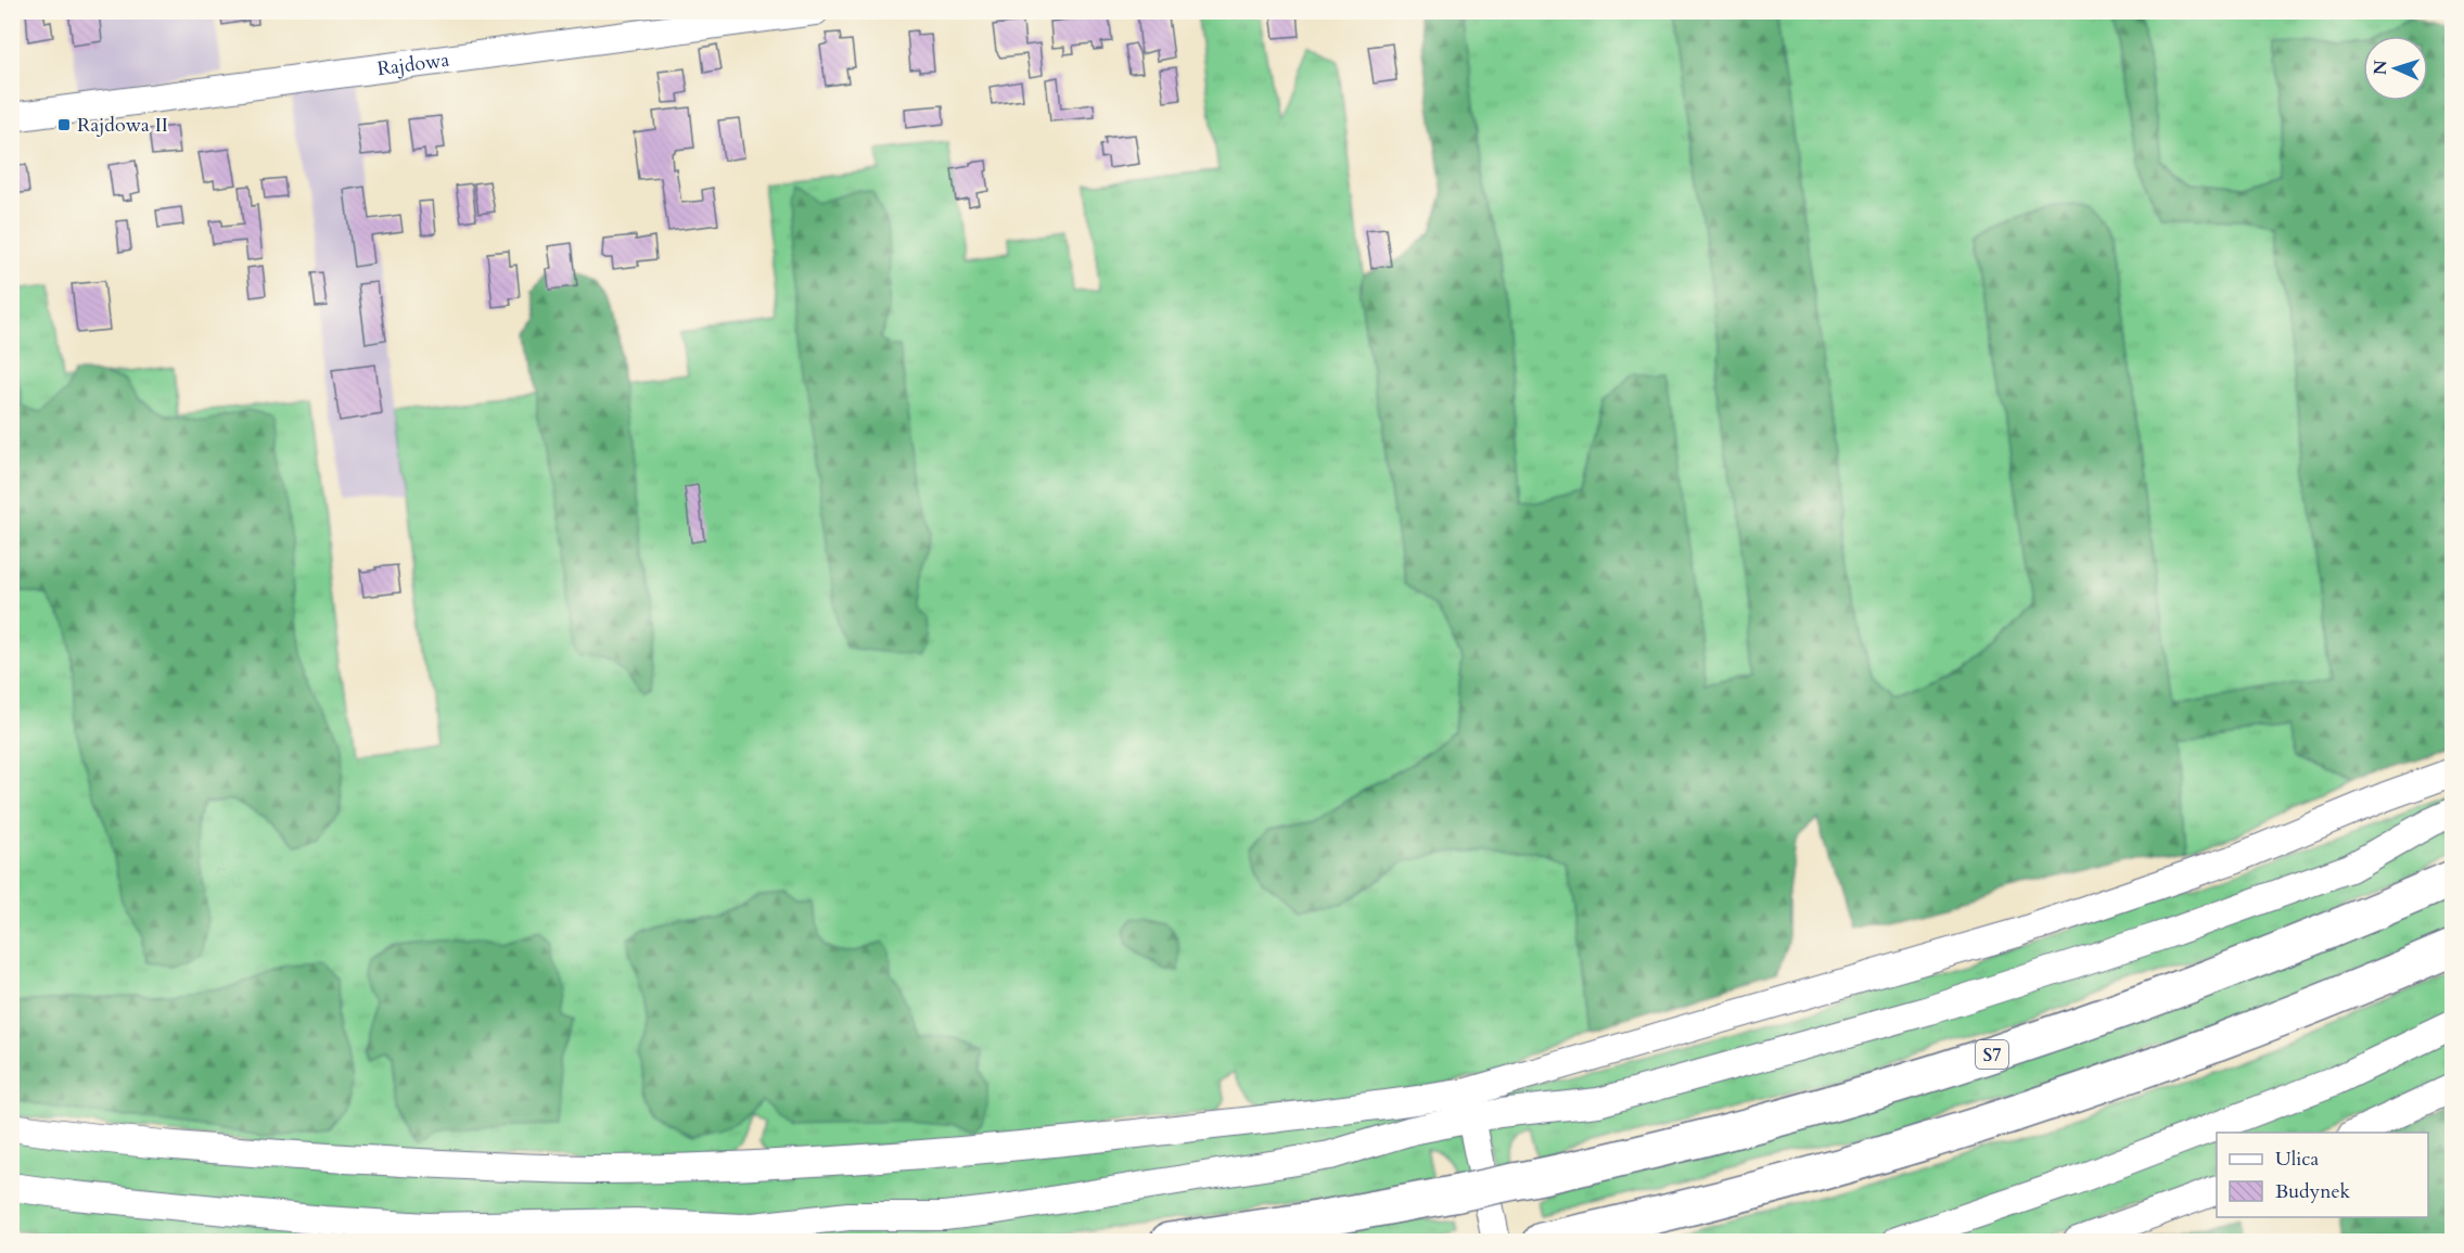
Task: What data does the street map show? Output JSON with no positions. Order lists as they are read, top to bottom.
{
  "streets": {
    "highway": ["S7"],
    "street": ["Rajdowa"]
  },
  "places": {
    "transit": ["Rajdowa II"]
  },
  "legend": ["Ulica", "Budynek"],
  "north": "left"
}
